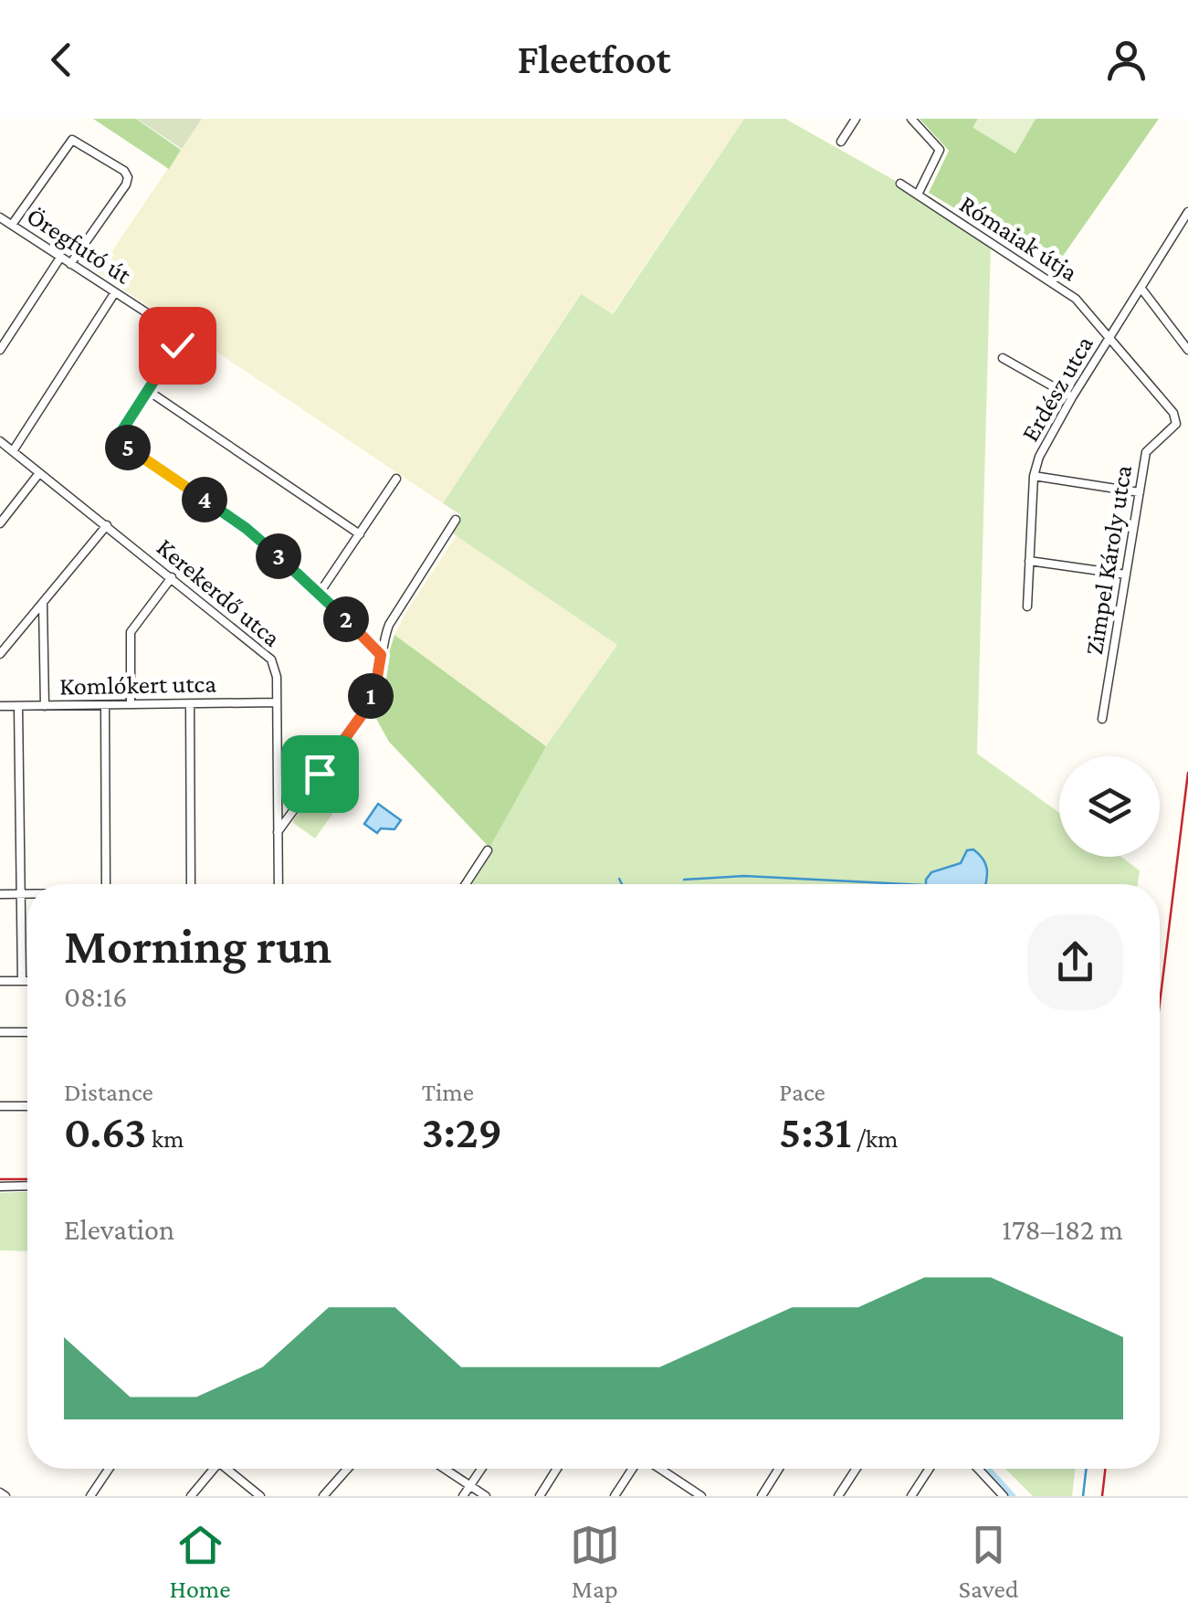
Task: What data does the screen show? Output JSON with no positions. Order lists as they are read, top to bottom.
{
  "streets": {
    "street": [
      "Rómaiak útja",
      "Öregfutó út",
      "Erdész utca",
      "Zimpel Károly utca",
      "Kerekerdő utca",
      "Komlókert utca"
    ]
  },
  "crossings": [
    ["Rómaiak útja", "Erdész utca"],
    ["Rómaiak útja", "Zimpel Károly utca"],
    ["Kerekerdő utca", "Komlókert utca"]
  ],
  "page": {
    "header": "Fleetfoot",
    "pins": [
      "5",
      "4",
      "3",
      "2",
      "1"
    ],
    "heading": ["Morning run", "08:16"],
    "stats": [
      ["Distance", "0.63 km"],
      ["Time", "3:29"],
      ["Pace", "5:31 /km"]
    ],
    "chart": ["Elevation", "178–182 m"],
    "tabs": ["Home", "Map", "Saved"]
  }
}
